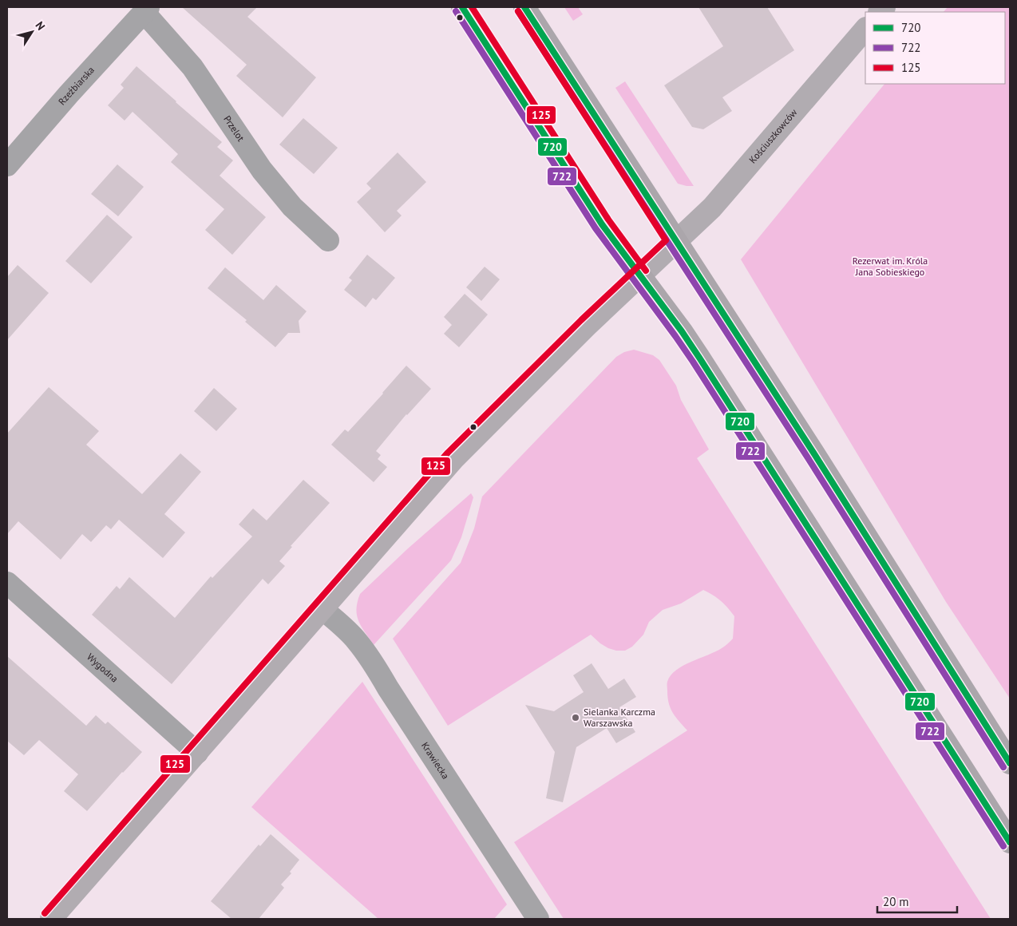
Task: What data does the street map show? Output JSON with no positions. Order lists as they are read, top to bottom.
{
  "streets": {
    "street": [
      "Rzeźbiarska",
      "Przelot",
      "Kościuszkowców",
      "Wygodna",
      "Krawiecka"
    ]
  },
  "crossings": [
    ["Rzeźbiarska", "Przelot"],
    ["Kościuszkowców", "Wygodna"],
    ["Kościuszkowców", "Krawiecka"]
  ],
  "parks": ["Rezerwat im. Króla Jana Sobieskiego"],
  "places": ["Sielanka Karczma Warszawska"],
  "lines": ["transit line 720", "transit line 125", "transit line 722"],
  "legend": ["720", "722", "125"],
  "scale_bar": "20 m",
  "north": "top right"
}
